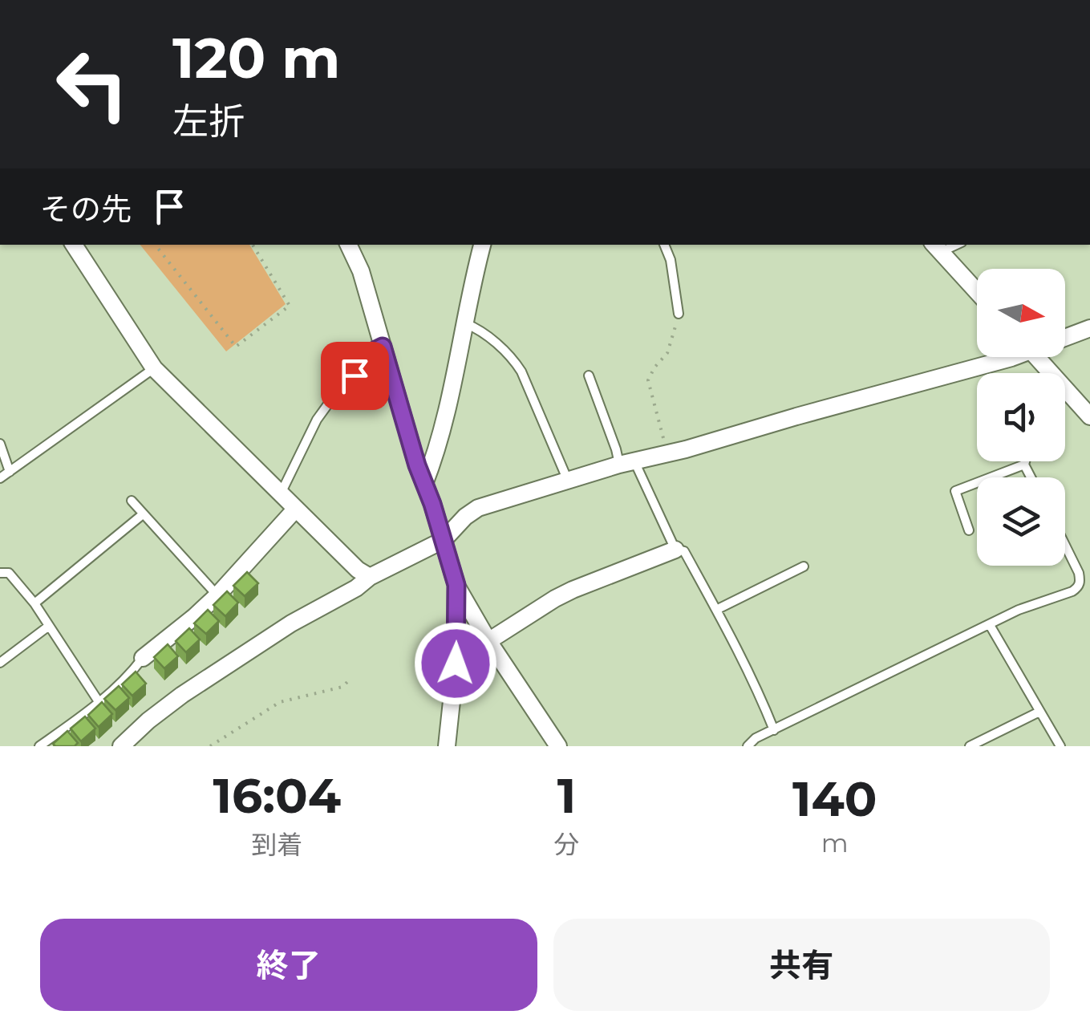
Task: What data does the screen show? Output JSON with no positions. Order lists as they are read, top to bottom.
{
  "north": "right",
  "page": {
    "turn": ["120 m", "左折"],
    "then": "その先",
    "eta": [
      "16:04",
      "到着",
      "1",
      "分",
      "140",
      "m"
    ],
    "buttons": ["終了", "共有"]
  }
}
